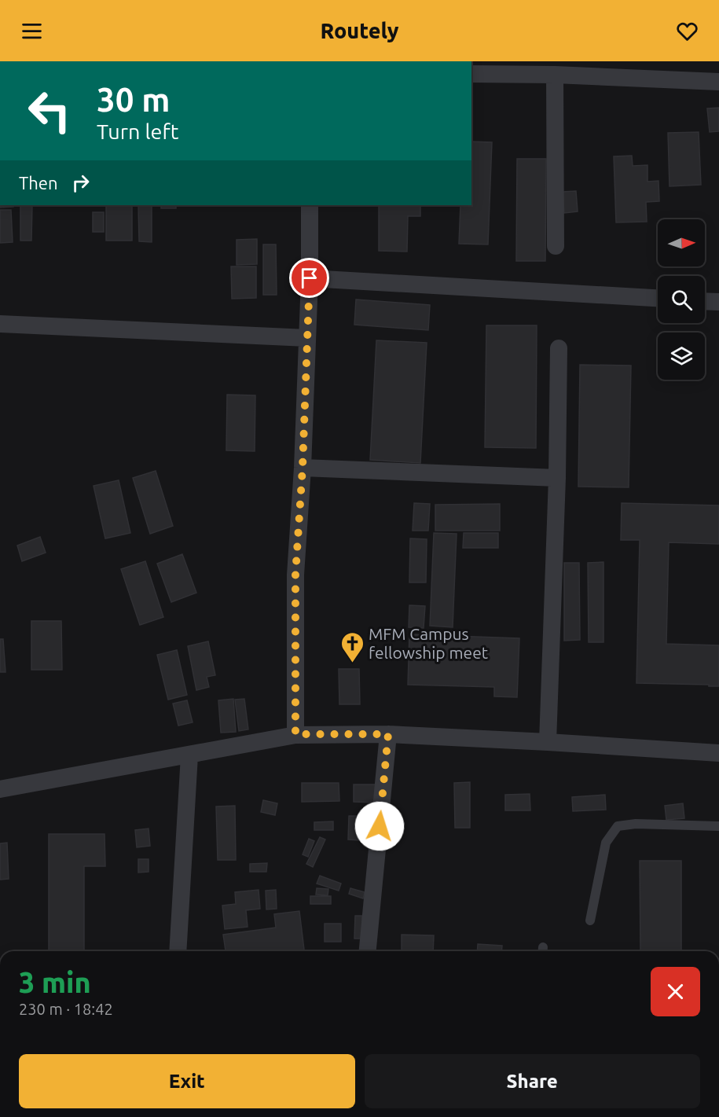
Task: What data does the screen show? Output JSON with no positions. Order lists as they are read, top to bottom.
{
  "places": {
    "church": ["MFM Campus fellowship meet"]
  },
  "north": "right",
  "page": {
    "header": "Routely",
    "turn": ["30 m", "Turn left"],
    "then": "Then",
    "heading": ["3 min", "230 m · 18:42"],
    "buttons": ["Exit", "Share"]
  }
}
